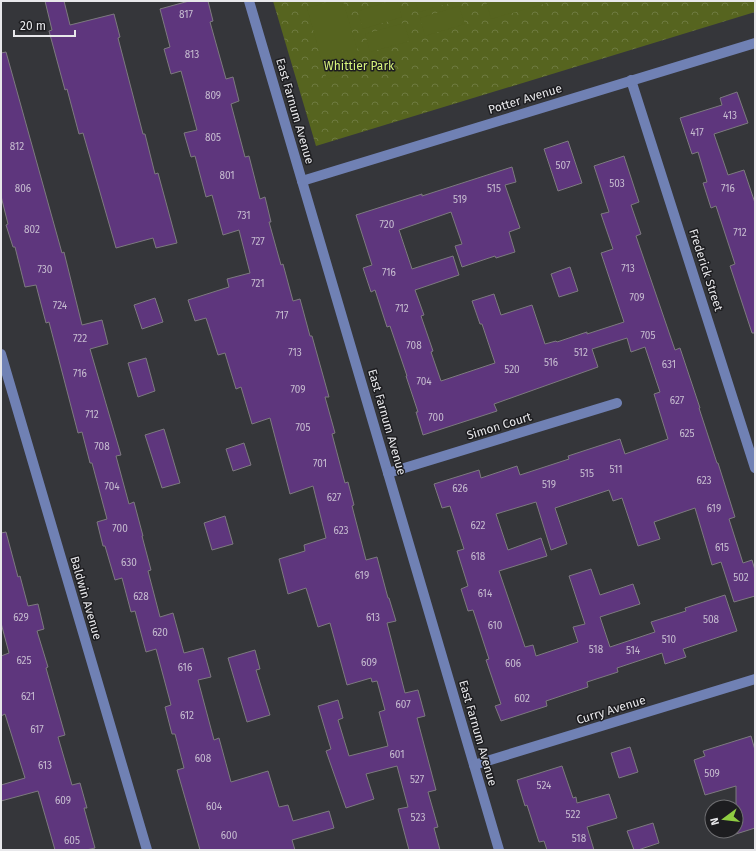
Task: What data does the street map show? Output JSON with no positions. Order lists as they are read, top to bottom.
{
  "streets": {
    "street": [
      "Potter Avenue",
      "East Farnum Avenue",
      "Frederick Street",
      "Simon Court",
      "Baldwin Avenue",
      "Curry Avenue"
    ]
  },
  "crossings": [
    ["Potter Avenue", "East Farnum Avenue"],
    ["Potter Avenue", "Frederick Street"],
    ["East Farnum Avenue", "Simon Court"],
    ["East Farnum Avenue", "Curry Avenue"]
  ],
  "parks": ["Whittier Park"],
  "house_numbers": [
    "817",
    "813",
    "809",
    "413",
    "417",
    "805",
    "812",
    "507",
    "801",
    "503",
    "806",
    "515",
    "716",
    "519",
    "731",
    "720",
    "802",
    "712",
    "727",
    "713",
    "730",
    "716",
    "721",
    "709",
    "724",
    "712",
    "717",
    "705",
    "722",
    "708",
    "713",
    "512",
    "516",
    "631",
    "520",
    "716",
    "704",
    "709",
    "627",
    "712",
    "700",
    "705",
    "625",
    "708",
    "701",
    "511",
    "515",
    "623",
    "519",
    "704",
    "626",
    "627",
    "619",
    "622",
    "700",
    "623",
    "615",
    "618",
    "630",
    "619",
    "502",
    "614",
    "628",
    "629",
    "613",
    "508",
    "610",
    "620",
    "510",
    "518",
    "514",
    "625",
    "609",
    "606",
    "616",
    "621",
    "602",
    "607",
    "612",
    "617",
    "601",
    "608",
    "613",
    "509",
    "527",
    "524",
    "609",
    "604",
    "522",
    "523",
    "600",
    "518",
    "605"
  ],
  "scale_bar": "20 m",
  "north": "left"
}
